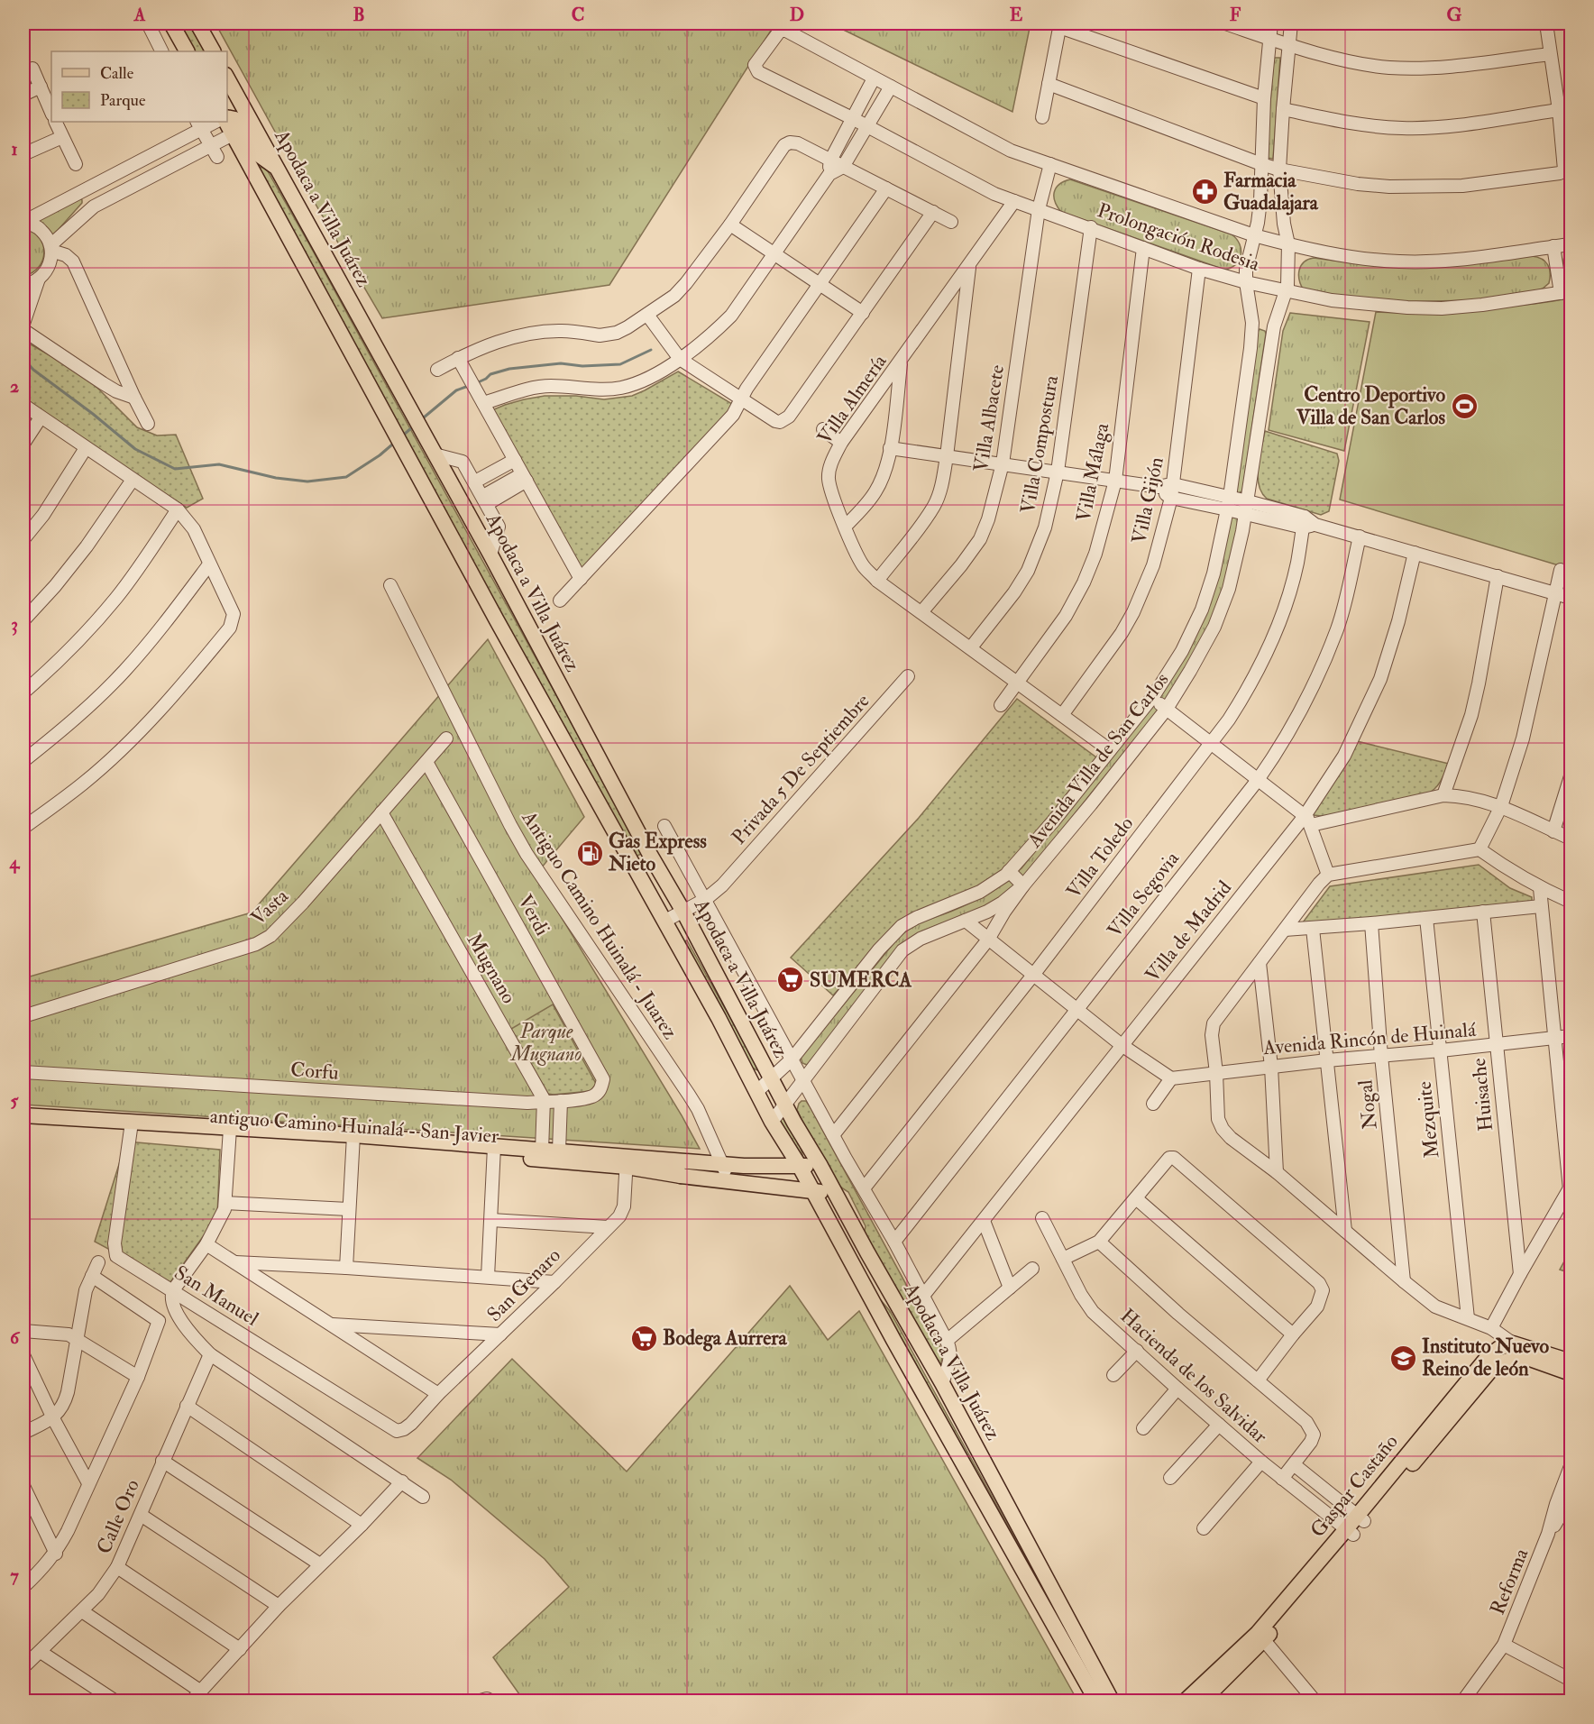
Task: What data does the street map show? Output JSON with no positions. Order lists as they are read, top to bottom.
{
  "streets": {
    "main road": ["Apodaca a Villa Juárez", "antiguo Camino Huinalá - San Javier", "Gaspar Castaño"],
    "street": [
      "Prolongación Rodesia",
      "Villa Almería",
      "Villa Albacete",
      "Villa Compostura",
      "Villa Málaga",
      "Villa Gijón",
      "Avenida Villa de San Carlos",
      "Privada 5 De Septiembre",
      "Villa Toledo",
      "Villa Segovia",
      "Vasta",
      "Verdi",
      "Antiguo Camino Huinalá - Juarez",
      "Villa de Madrid",
      "Mugnano",
      "Avenida Rincón de Huinalá",
      "Corfu",
      "Huisache",
      "Nogal",
      "Mezquite",
      "San Genaro",
      "San Manuel",
      "Hacienda de los Salvidar",
      "Calle Oro",
      "Reforma"
    ]
  },
  "crossings": [
    ["Apodaca a Villa Juárez", "Avenida Villa de San Carlos"],
    ["Apodaca a Villa Juárez", "Privada 5 De Septiembre"],
    ["Apodaca a Villa Juárez", "antiguo Camino Huinalá - San Javier"],
    ["Prolongación Rodesia", "Villa Almería"],
    ["Prolongación Rodesia", "Villa Albacete"],
    ["Prolongación Rodesia", "Villa Compostura"],
    ["Prolongación Rodesia", "Villa Málaga"],
    ["Prolongación Rodesia", "Villa Gijón"],
    ["Prolongación Rodesia", "Avenida Villa de San Carlos"],
    ["Villa Almería", "Villa Albacete"],
    ["Villa Almería", "Villa Compostura"],
    ["Villa Almería", "Villa Málaga"],
    ["Villa Almería", "Villa Gijón"],
    ["Villa Almería", "Avenida Villa de San Carlos"],
    ["Vasta", "Verdi"],
    ["Vasta", "Mugnano"],
    ["Verdi", "Corfu"],
    ["Antiguo Camino Huinalá - Juarez", "antiguo Camino Huinalá - San Javier"],
    ["Mugnano", "Corfu"],
    ["Avenida Rincón de Huinalá", "Huisache"],
    ["Avenida Rincón de Huinalá", "Nogal"],
    ["Avenida Rincón de Huinalá", "Mezquite"],
    ["antiguo Camino Huinalá - San Javier", "San Genaro"],
    ["San Genaro", "San Manuel"],
    ["Hacienda de los Salvidar", "Gaspar Castaño"]
  ],
  "parks": ["Parque Mugnano"],
  "places": {
    "pharmacy": ["Farmacia Guadalajara"],
    "sports": ["Centro Deportivo Villa de San Carlos"],
    "fuel station": ["Gas Express Nieto"],
    "supermarket": ["SUMERCA", "Bodega Aurrera"],
    "school or university": ["Instituto Nuevo Reino de león"]
  },
  "legend": ["Calle", "Parque"],
  "grid": {
    "columns": [
      "A",
      "B",
      "C",
      "D",
      "E",
      "F",
      "G"
    ],
    "rows": [
      "1",
      "2",
      "3",
      "4",
      "5",
      "6",
      "7"
    ]
  }
}
